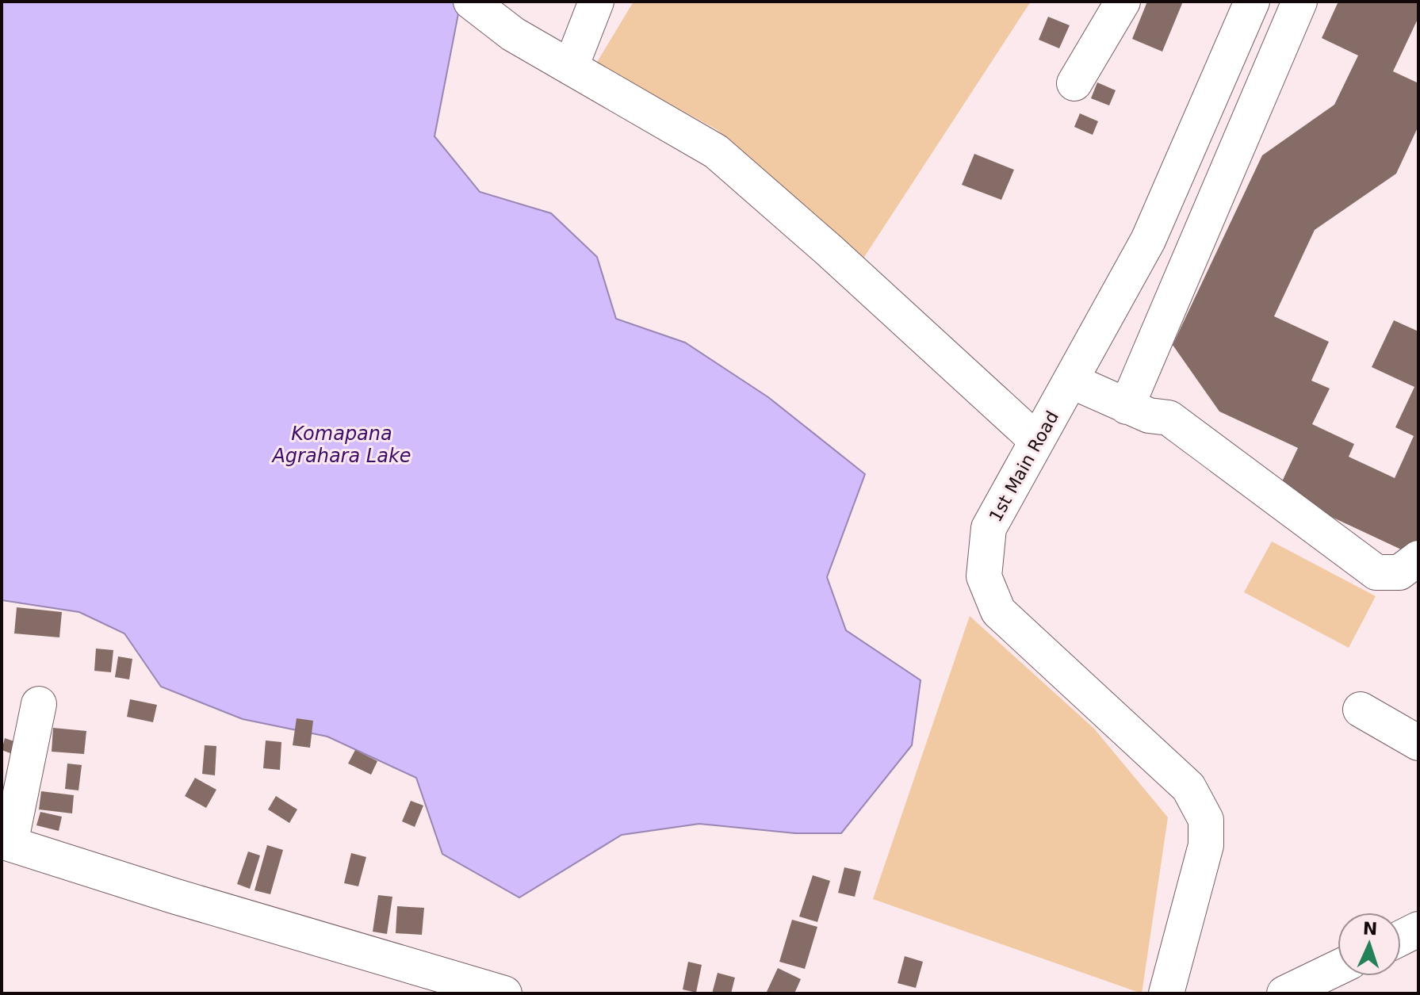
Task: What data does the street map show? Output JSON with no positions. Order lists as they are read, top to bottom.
{
  "streets": {
    "street": ["1st Main Road"]
  },
  "water": ["Komapana Agrahara Lake"],
  "north": "top"
}
